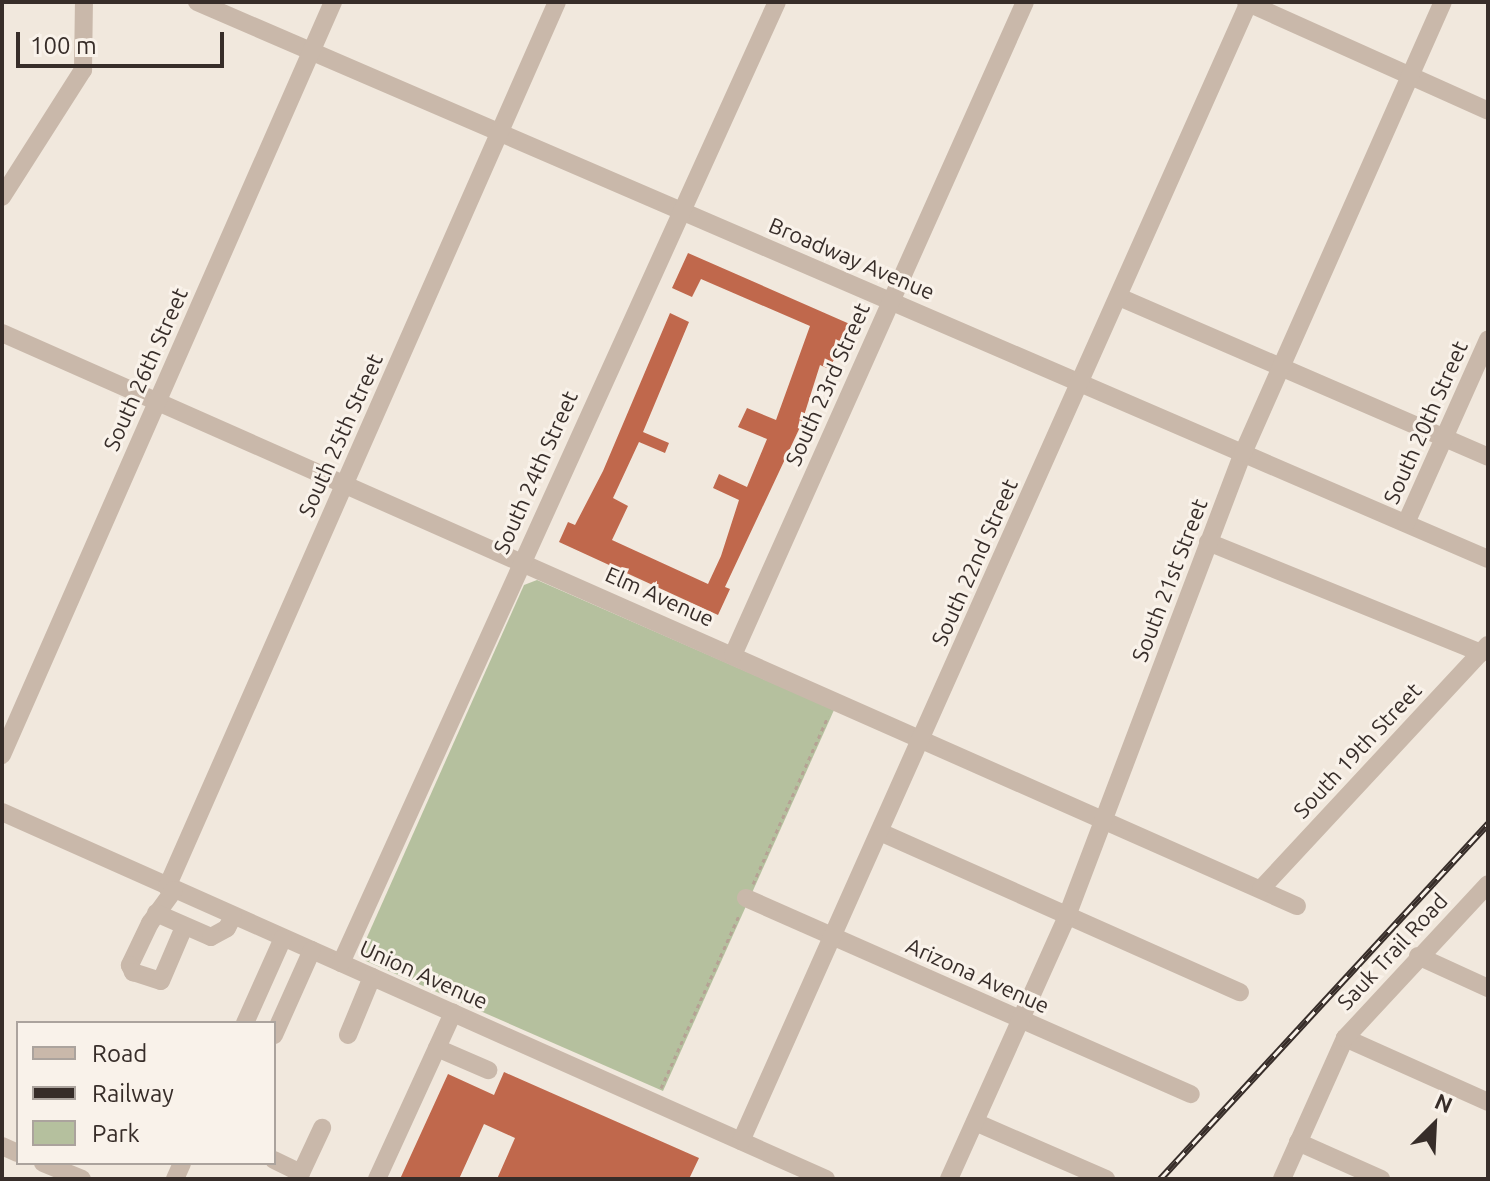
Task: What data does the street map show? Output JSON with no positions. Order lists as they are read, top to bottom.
{
  "streets": {
    "street": [
      "Broadway Avenue",
      "South 26th Street",
      "South 23rd Street",
      "South 20th Street",
      "South 25th Street",
      "South 24th Street",
      "South 22nd Street",
      "South 21st Street",
      "Elm Avenue",
      "South 19th Street",
      "Sauk Trail Road",
      "Union Avenue",
      "Arizona Avenue"
    ]
  },
  "crossings": [
    ["Broadway Avenue", "South 26th Street"],
    ["Broadway Avenue", "South 23rd Street"],
    ["Broadway Avenue", "South 20th Street"],
    ["Broadway Avenue", "South 25th Street"],
    ["Broadway Avenue", "South 24th Street"],
    ["Broadway Avenue", "South 22nd Street"],
    ["Broadway Avenue", "South 21st Street"],
    ["South 26th Street", "Elm Avenue"],
    ["South 23rd Street", "Elm Avenue"],
    ["South 25th Street", "Elm Avenue"],
    ["South 25th Street", "Union Avenue"],
    ["South 24th Street", "Elm Avenue"],
    ["South 24th Street", "Union Avenue"],
    ["South 22nd Street", "Elm Avenue"],
    ["South 22nd Street", "Union Avenue"],
    ["South 22nd Street", "Arizona Avenue"],
    ["South 21st Street", "Elm Avenue"],
    ["South 21st Street", "Arizona Avenue"],
    ["Elm Avenue", "South 19th Street"]
  ],
  "legend": ["Road", "Railway", "Park"],
  "scale_bar": "100 m",
  "north": "top right"
}
